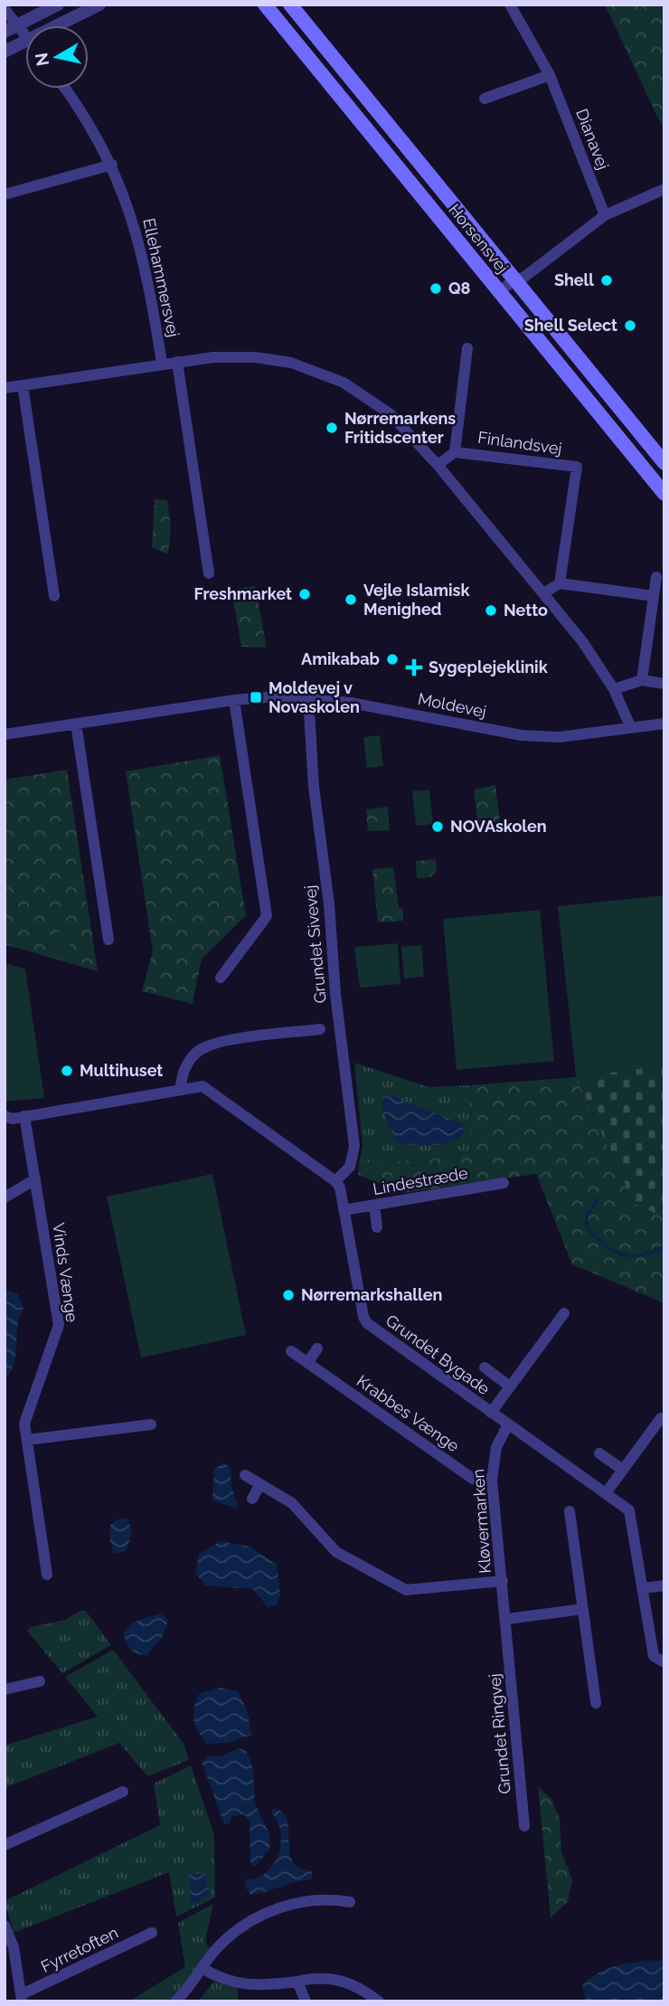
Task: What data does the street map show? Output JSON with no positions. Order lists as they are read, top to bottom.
{
  "streets": {
    "main road": ["Horsensvej"],
    "street": [
      "Dianavej",
      "Ellehammersvej",
      "Finlandsvej",
      "Moldevej",
      "Grundet Sivevej",
      "Lindestræde",
      "Vinds Vænge",
      "Grundet Bygade",
      "Krabbes Vænge",
      "Kløvermarken",
      "Grundet Ringvej",
      "Fyrretoften"
    ]
  },
  "crossings": [
    ["Moldevej", "Grundet Sivevej"],
    ["Grundet Sivevej", "Grundet Bygade"],
    ["Lindestræde", "Grundet Bygade"],
    ["Grundet Bygade", "Kløvermarken"],
    ["Krabbes Vænge", "Kløvermarken"],
    ["Kløvermarken", "Grundet Ringvej"]
  ],
  "places": {
    "other": [
      "Shell",
      "Q8",
      "Shell Select",
      "Nørremarkens Fritidscenter",
      "Freshmarket",
      "Vejle Islamisk Menighed",
      "Netto",
      "Amikabab",
      "NOVAskolen",
      "Multihuset",
      "Nørremarkshallen"
    ],
    "health": ["Sygeplejeklinik"],
    "transit": ["Moldevej v Novaskolen"]
  },
  "north": "left"
}
